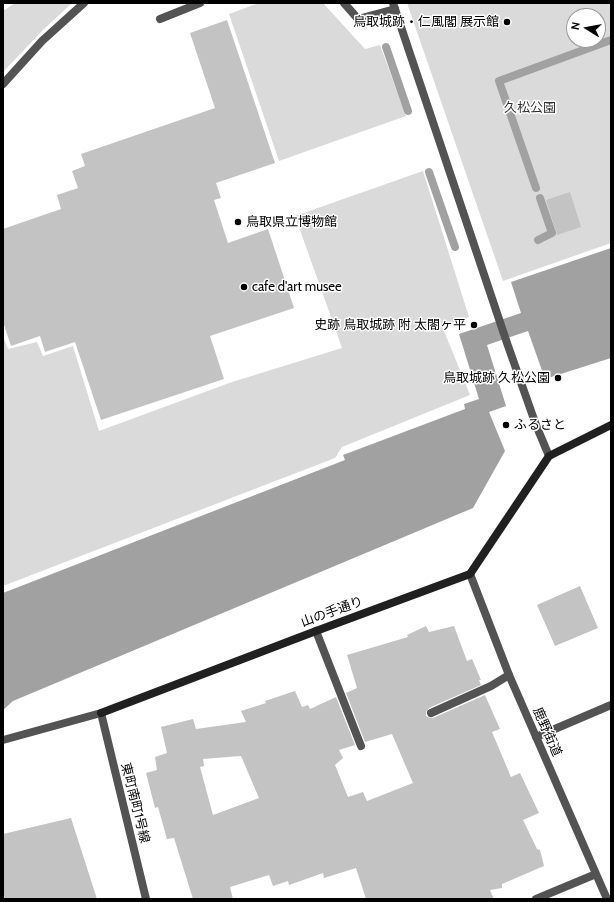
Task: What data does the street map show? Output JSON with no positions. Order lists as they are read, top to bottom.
{
  "streets": {
    "street": ["山の手通り", "鹿野街道", "東町南町1号線"]
  },
  "crossings": [
    ["山の手通り", "鹿野街道"],
    ["山の手通り", "東町南町1号線"]
  ],
  "parks": ["久松公園"],
  "places": [
    "鳥取城跡・仁風閣 展示館",
    "鳥取県立博物館",
    "cafe d'art musee",
    "史跡 鳥取城跡 附 太閤ヶ平",
    "鳥取城跡 久松公園",
    "ふるさと"
  ],
  "north": "left"
}
